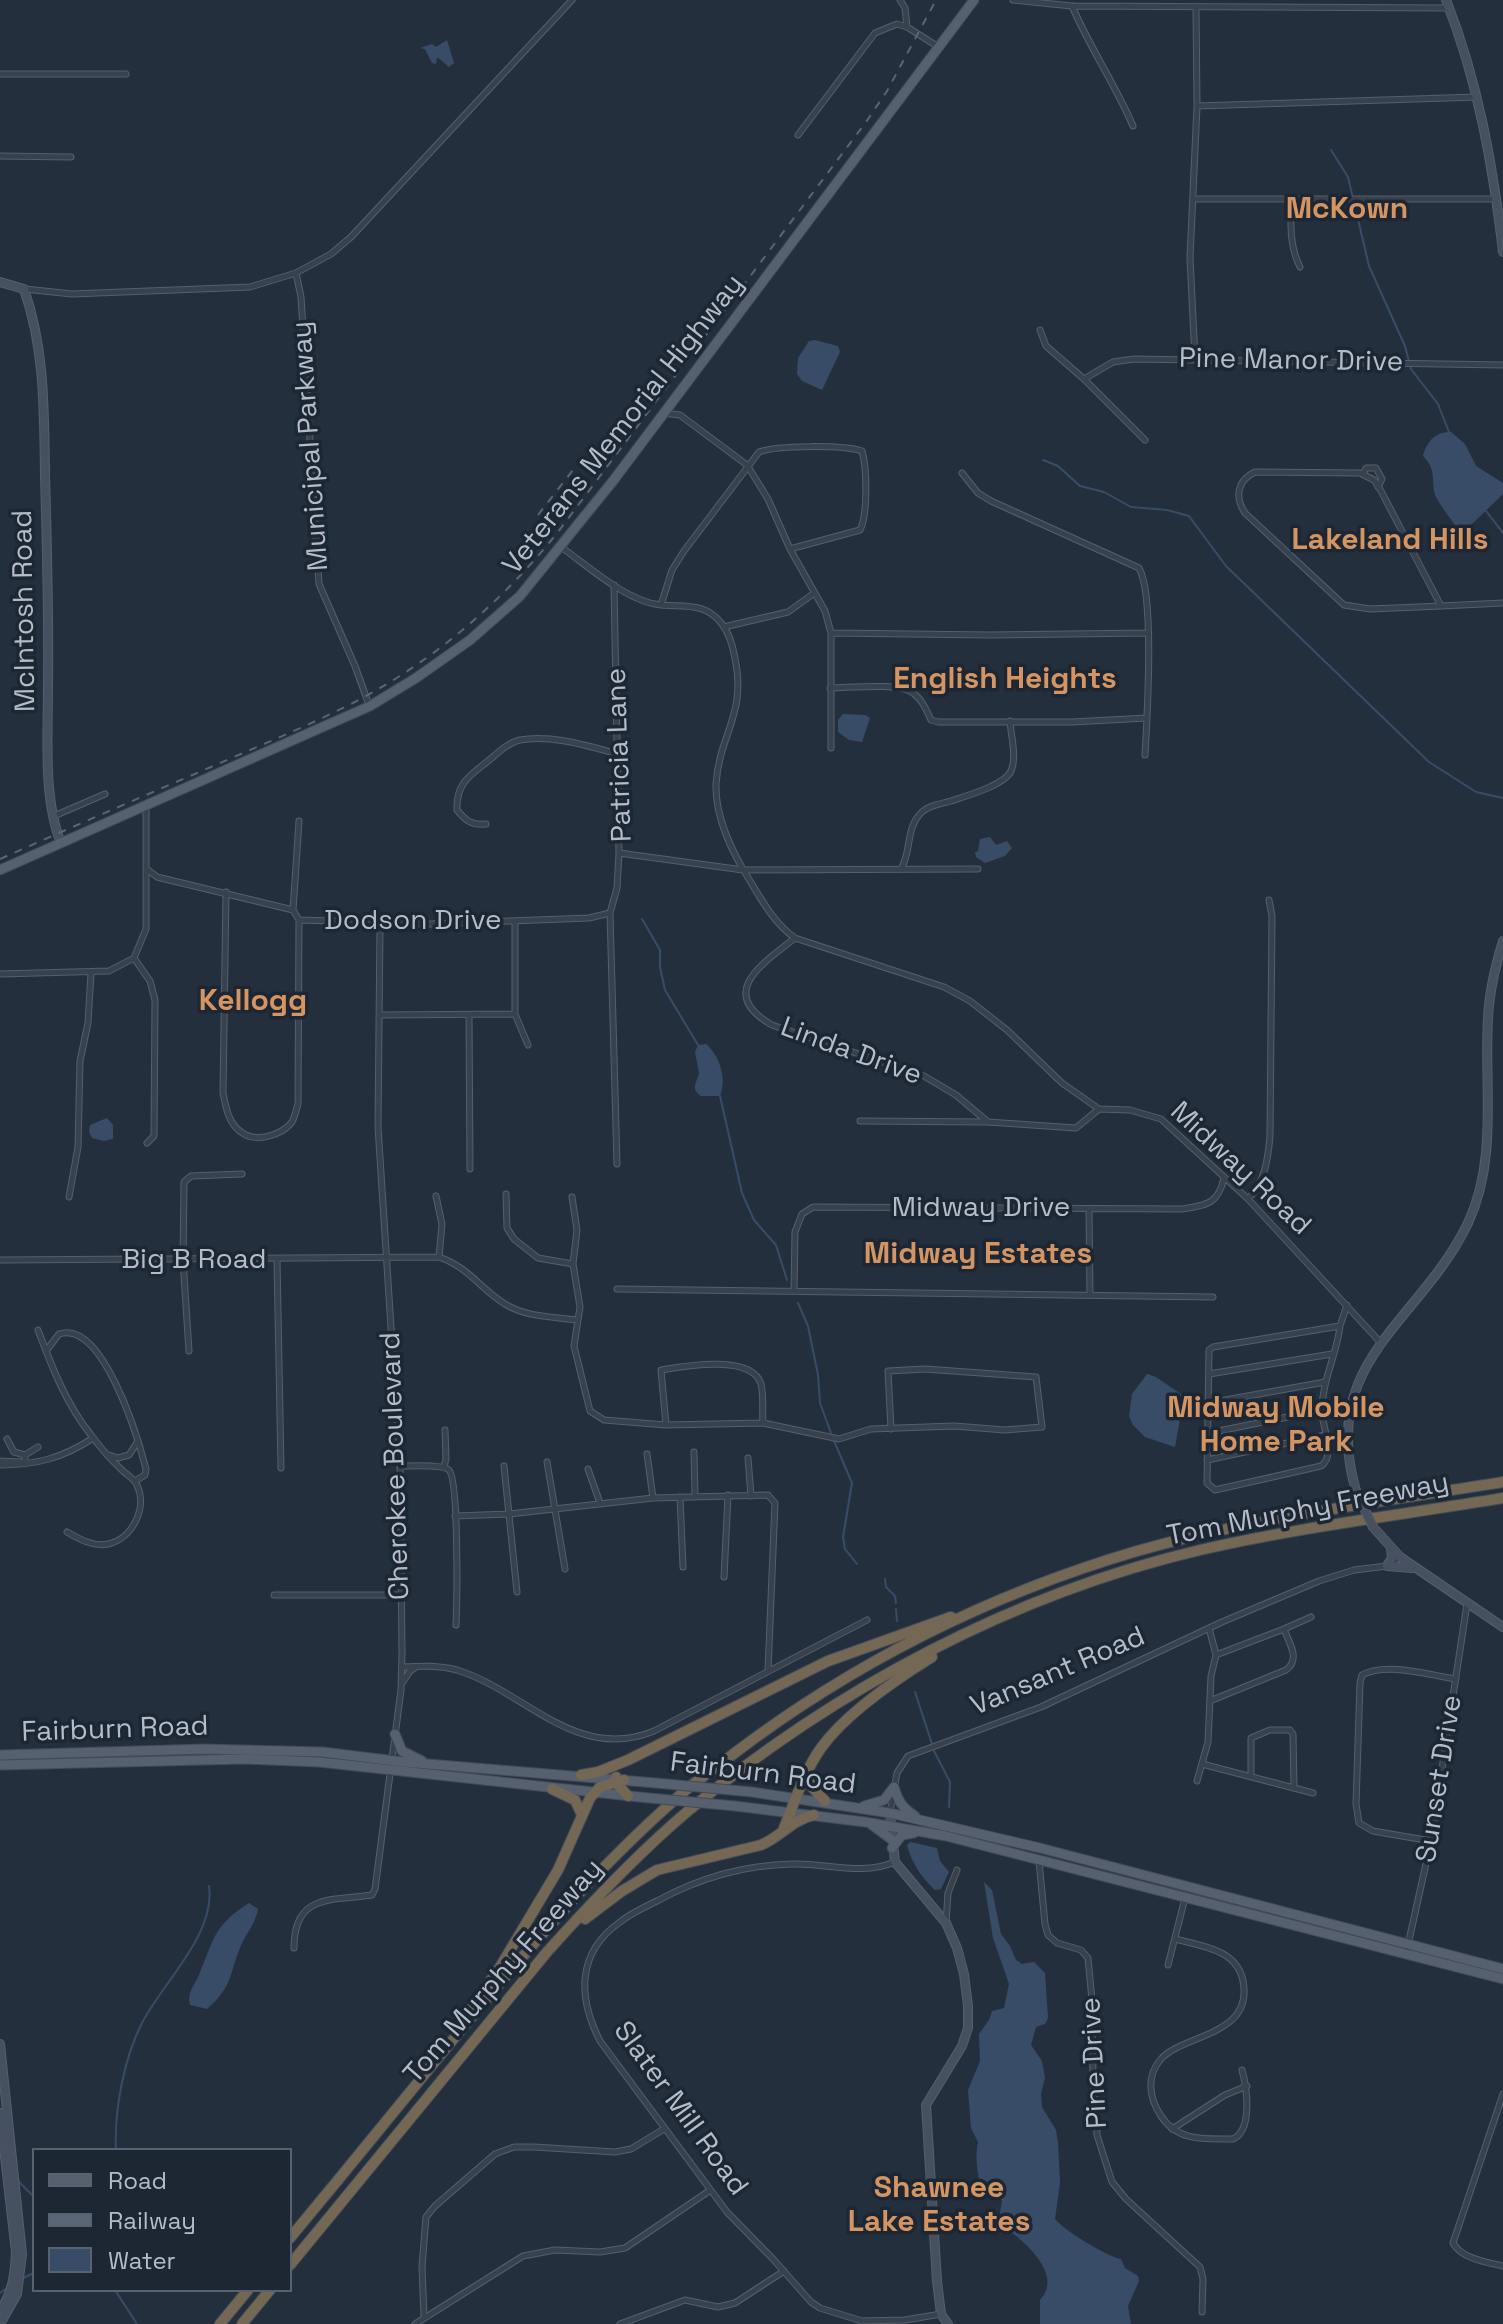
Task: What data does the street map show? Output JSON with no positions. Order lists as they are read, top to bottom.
{
  "streets": {
    "highway": ["Tom Murphy Freeway"],
    "main road": ["Veterans Memorial Highway", "Fairburn Road"],
    "street": [
      "Pine Manor Drive",
      "Municipal Parkway",
      "McIntosh Road",
      "Patricia Lane",
      "Dodson Drive",
      "Linda Drive",
      "Midway Road",
      "Midway Drive",
      "Big B Road",
      "Cherokee Boulevard",
      "Vansant Road",
      "Sunset Drive",
      "Pine Drive",
      "Slater Mill Road"
    ]
  },
  "crossings": [
    ["Veterans Memorial Highway", "Municipal Parkway"],
    ["Veterans Memorial Highway", "McIntosh Road"],
    ["Dodson Drive", "Cherokee Boulevard"],
    ["Midway Road", "Midway Drive"],
    ["Big B Road", "Cherokee Boulevard"],
    ["Cherokee Boulevard", "Fairburn Road"],
    ["Vansant Road", "Fairburn Road"],
    ["Vansant Road", "Slater Mill Road"],
    ["Fairburn Road", "Sunset Drive"],
    ["Fairburn Road", "Pine Drive"]
  ],
  "districts": [
    "McKown",
    "Lakeland Hills",
    "English Heights",
    "Kellogg",
    "Midway Estates",
    "Midway Mobile Home Park",
    "Shawnee Lake Estates"
  ],
  "legend": ["Road", "Railway", "Water"]
}
